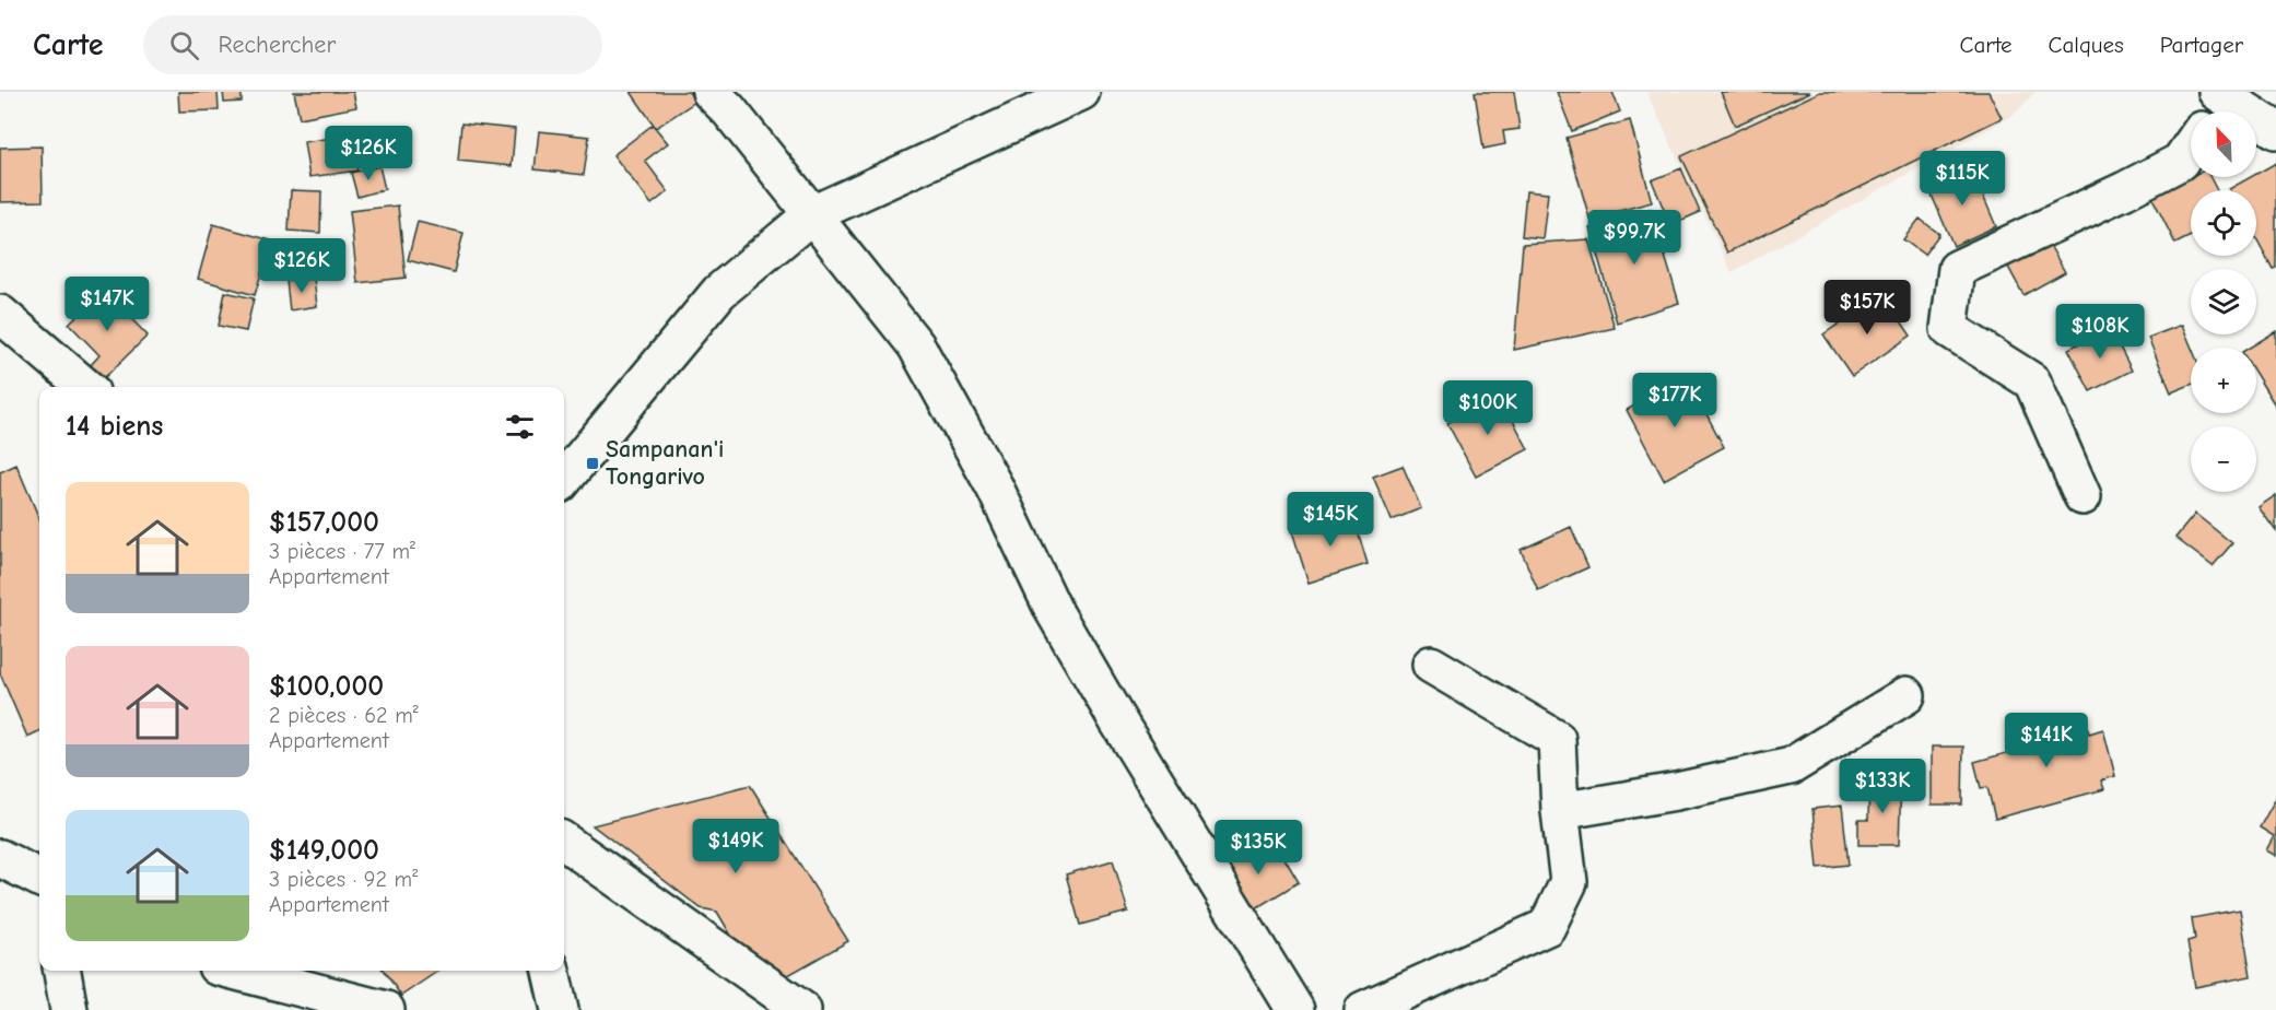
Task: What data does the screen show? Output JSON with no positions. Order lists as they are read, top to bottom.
{
  "places": {
    "transit": ["Sampanan'i Tongarivo"]
  },
  "north": "top left",
  "page": {
    "header": "Carte",
    "search": "Rechercher",
    "nav": ["Carte", "Calques", "Partager"],
    "map_buttons": ["+", "−"],
    "price": [
      "$126K",
      "$115K",
      "$99.7K",
      "$126K",
      "$147K",
      "$157K",
      "$108K",
      "$177K",
      "$100K",
      "$145K",
      "$141K",
      "$133K",
      "$149K",
      "$135K"
    ],
    "heading": "14 biens",
    "list": [
      {
        "name": "$157,000",
        "note": "3 pièces · 77 m² · Appartement"
      },
      {
        "name": "$100,000",
        "note": "2 pièces · 62 m² · Appartement"
      },
      {
        "name": "$149,000",
        "note": "3 pièces · 92 m² · Appartement"
      }
    ]
  }
}
